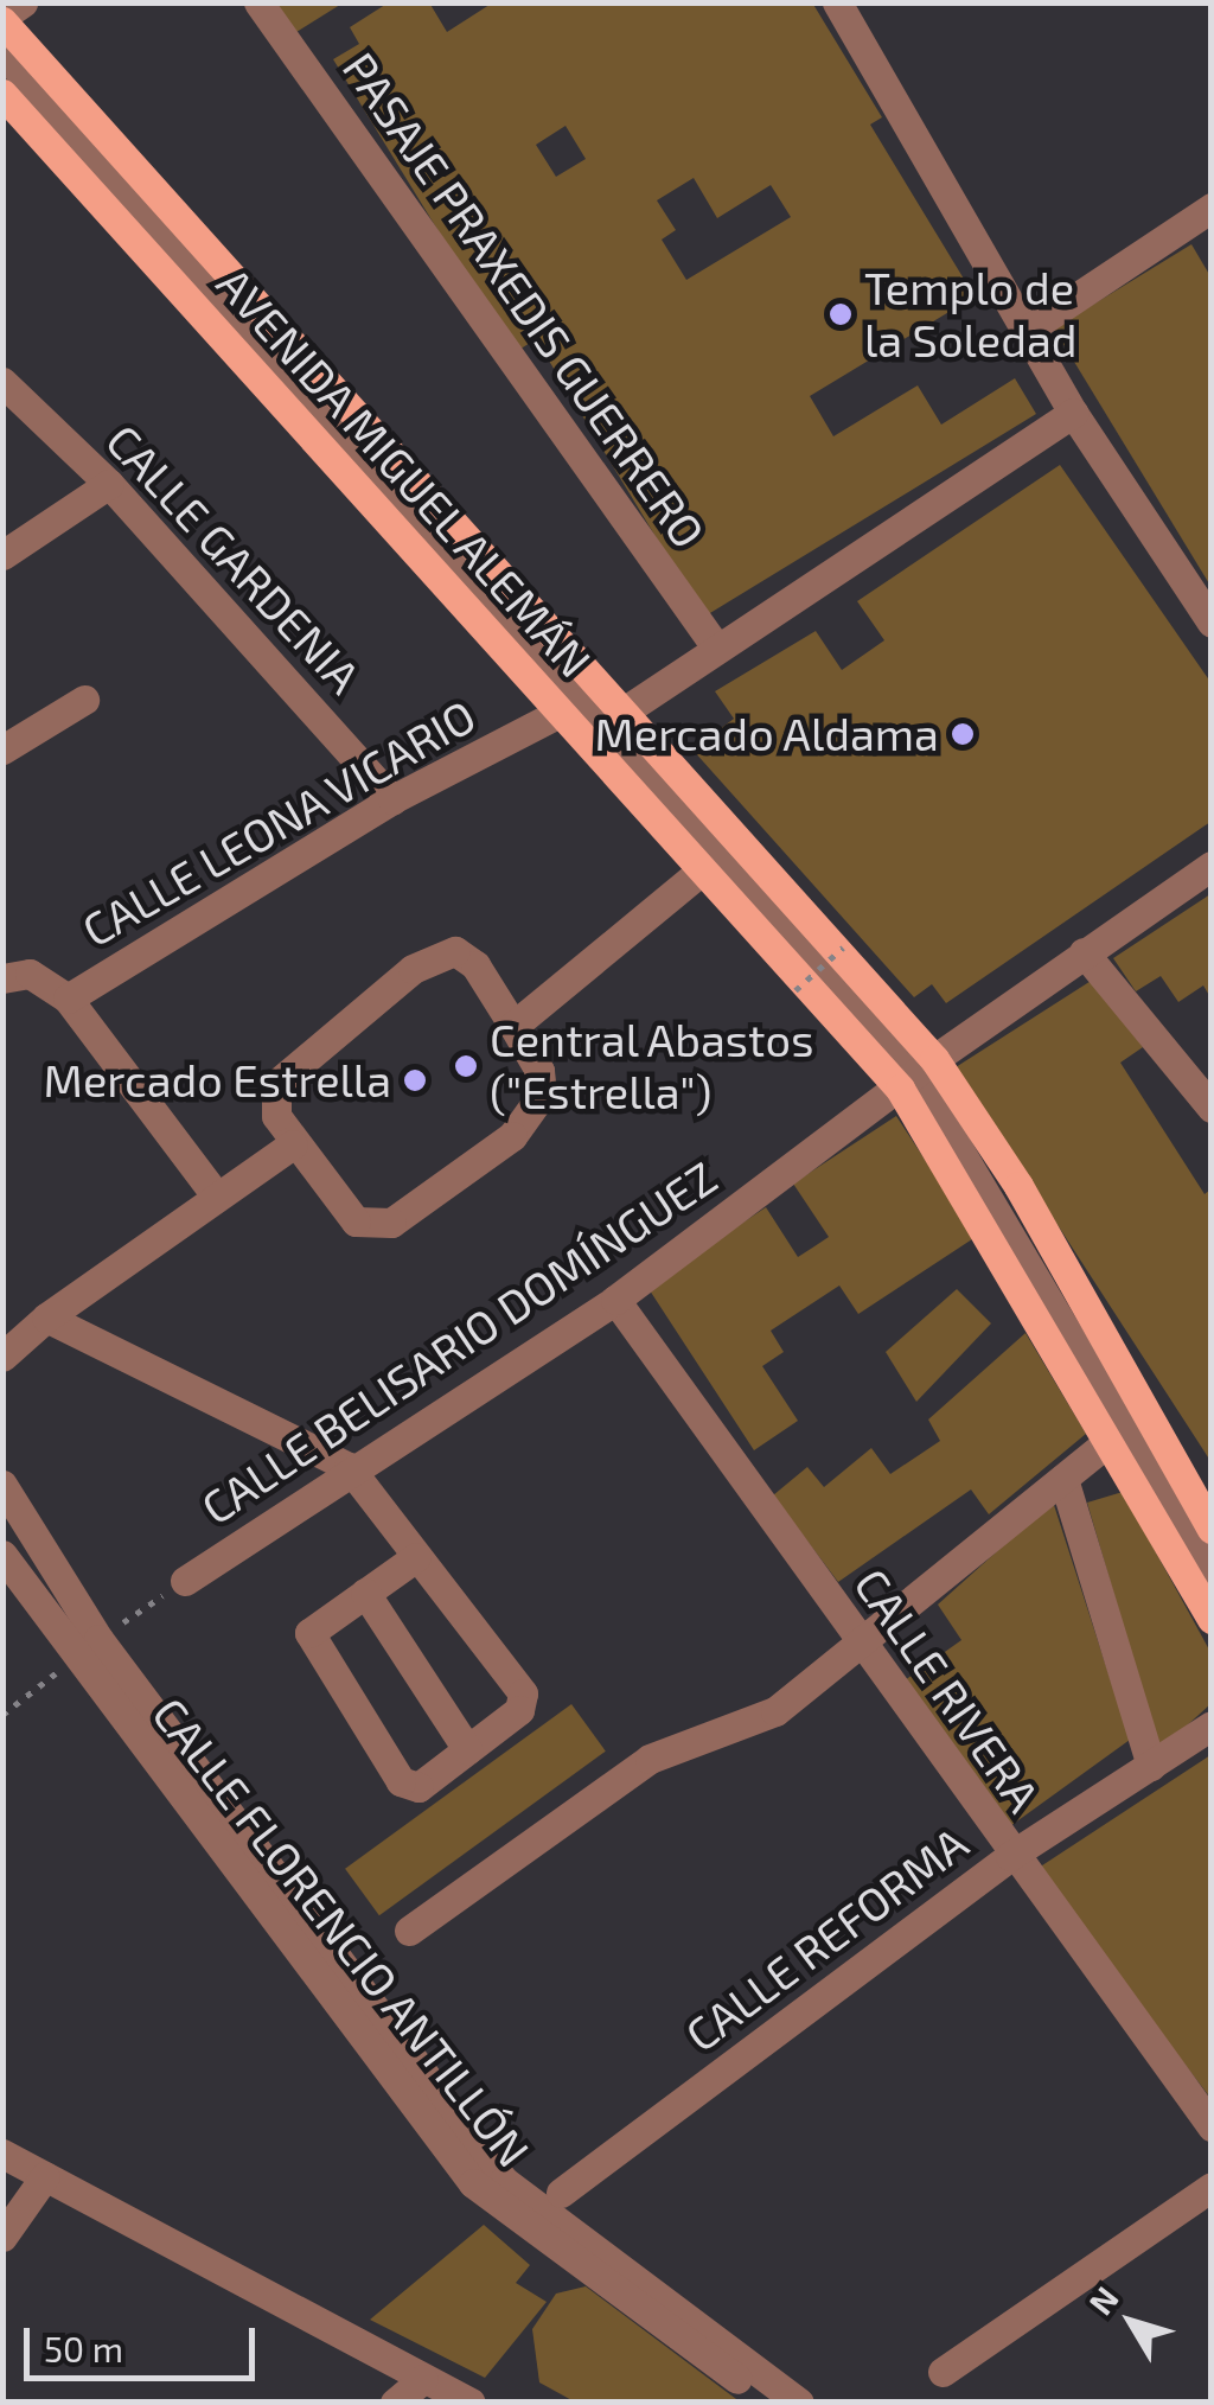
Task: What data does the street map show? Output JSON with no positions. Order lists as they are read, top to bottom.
{
  "streets": {
    "main road": ["AVENIDA MIGUEL ALEMÁN"],
    "street": [
      "PASAJE PRAXEDIS GUERRERO",
      "CALLE GARDENIA",
      "CALLE LEONA VICARIO",
      "CALLE BELISARIO DOMÍNGUEZ",
      "CALLE RIVERA",
      "CALLE FLORENCIO ANTILLÓN",
      "CALLE REFORMA"
    ]
  },
  "crossings": [
    ["PASAJE PRAXEDIS GUERRERO", "CALLE LEONA VICARIO"],
    ["AVENIDA MIGUEL ALEMÁN", "CALLE LEONA VICARIO"],
    ["AVENIDA MIGUEL ALEMÁN", "CALLE BELISARIO DOMÍNGUEZ"],
    ["CALLE GARDENIA", "CALLE LEONA VICARIO"],
    ["CALLE BELISARIO DOMÍNGUEZ", "CALLE RIVERA"],
    ["CALLE BELISARIO DOMÍNGUEZ", "CALLE FLORENCIO ANTILLÓN"],
    ["CALLE RIVERA", "CALLE REFORMA"]
  ],
  "places": [
    "Templo de la Soledad",
    "Mercado Aldama",
    "Central Abastos (\"Estrella\")",
    "Mercado Estrella"
  ],
  "scale_bar": "50 m",
  "north": "top left"
}
